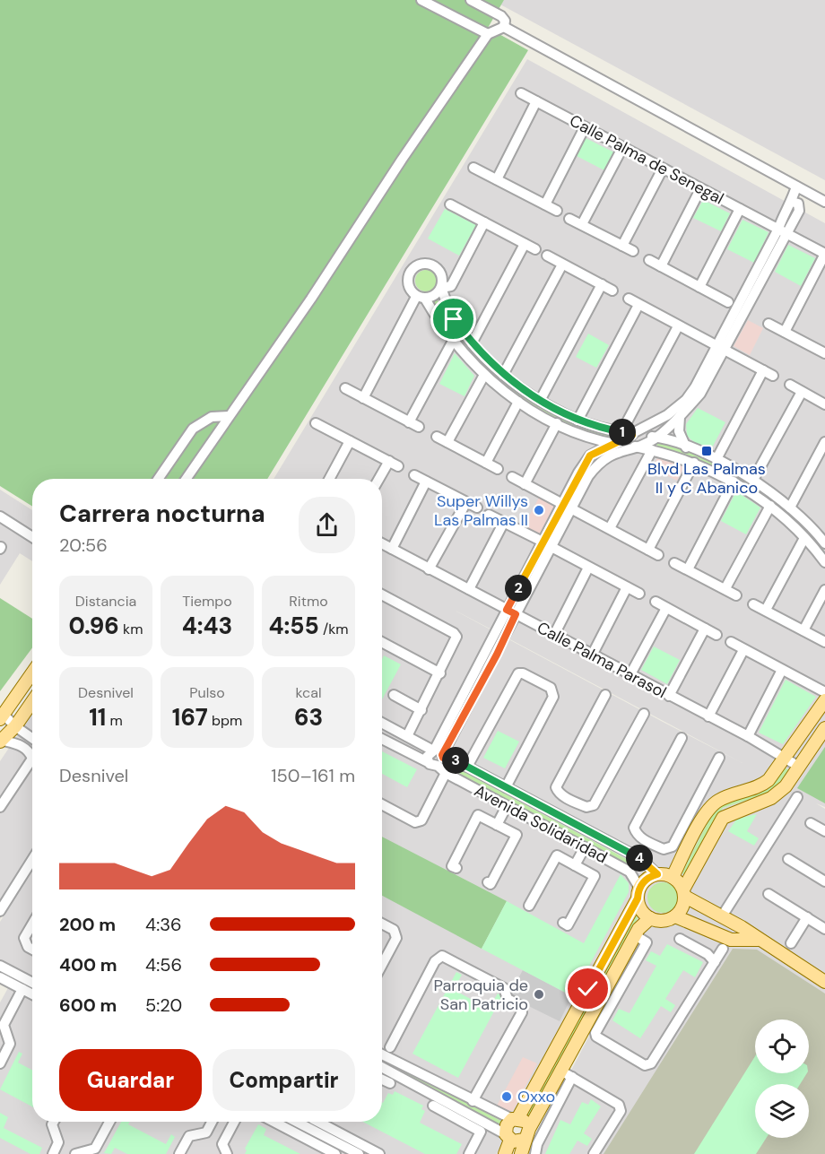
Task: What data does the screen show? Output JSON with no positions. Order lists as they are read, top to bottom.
{
  "streets": {
    "street": ["Calle Palma de Senegal", "Calle Palma Parasol", "Avenida Solidaridad"]
  },
  "places": {
    "transit": ["Blvd Las Palmas II y C Abanico"],
    "other": ["Super Willys Las Palmas II", "Parroquia de San Patricio", "Oxxo"]
  },
  "page": {
    "pins": [
      "1",
      "2",
      "3",
      "4"
    ],
    "heading": ["Carrera nocturna", "20:56"],
    "stats": [
      ["Distancia", "0.96 km"],
      ["Tiempo", "4:43"],
      ["Ritmo", "4:55 /km"],
      ["Desnivel", "11 m"],
      ["Pulso", "167 bpm"],
      ["kcal", "63"]
    ],
    "chart": ["Desnivel", "150–161 m"],
    "list": [
      {
        "name": "200 m",
        "note": "4:36"
      },
      {
        "name": "400 m",
        "note": "4:56"
      },
      {
        "name": "600 m",
        "note": "5:20"
      }
    ],
    "buttons": ["Guardar", "Compartir"]
  }
}
